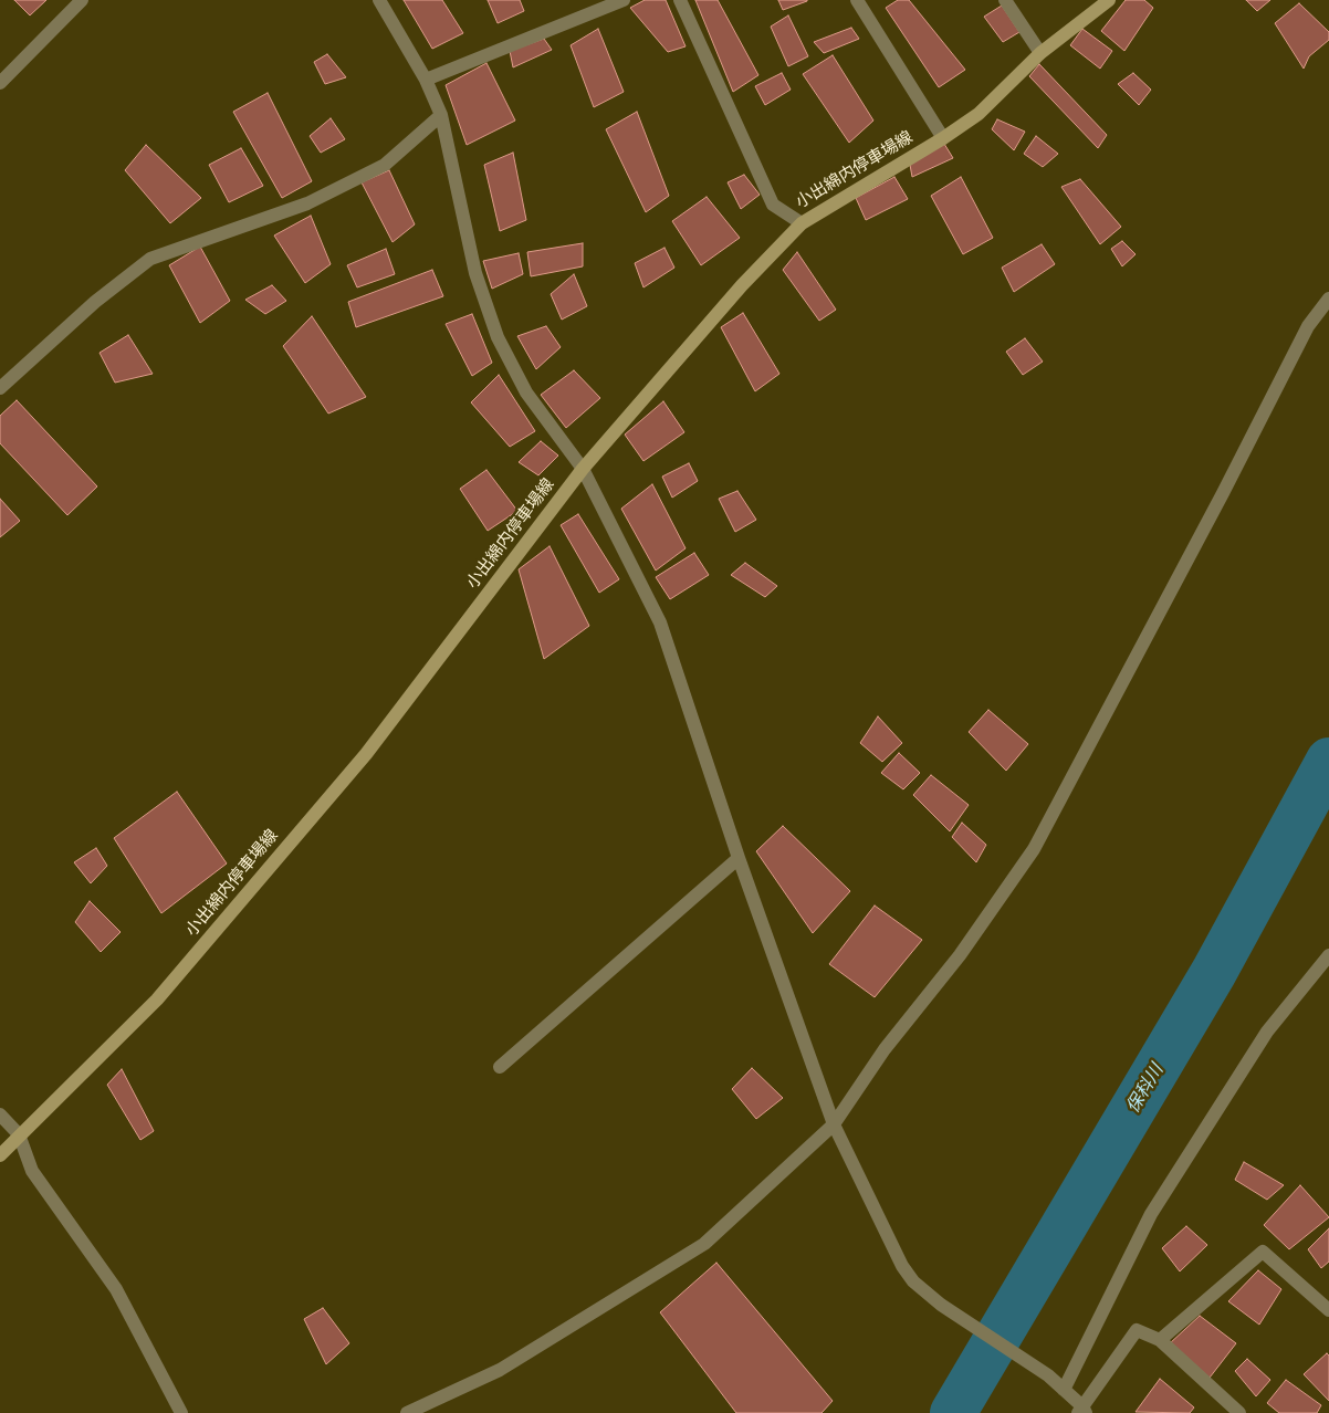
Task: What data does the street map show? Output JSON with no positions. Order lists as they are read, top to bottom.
{
  "streets": {
    "main road": ["小出綿内停車場線"]
  },
  "water": ["保科川"]
}
